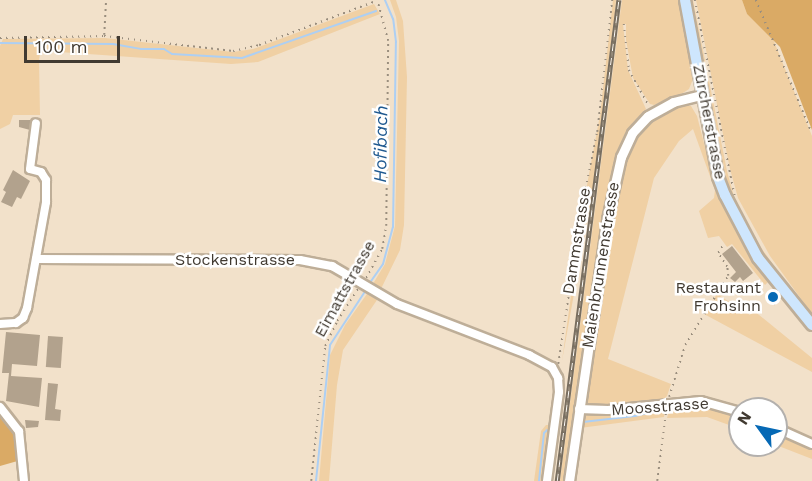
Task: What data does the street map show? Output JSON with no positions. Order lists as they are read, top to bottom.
{
  "streets": {
    "main road": ["Zürcherstrasse"],
    "street": ["Stockenstrasse", "Maienbrunnenstrasse", "Moosstrasse"],
    "path": ["Dammstrasse", "Eimattstrasse"]
  },
  "crossings": [
    ["Zürcherstrasse", "Maienbrunnenstrasse"],
    ["Dammstrasse", "Stockenstrasse"],
    ["Stockenstrasse", "Eimattstrasse"],
    ["Maienbrunnenstrasse", "Moosstrasse"]
  ],
  "water": ["Hofibach"],
  "places": ["Restaurant Frohsinn"],
  "scale_bar": "100 m",
  "north": "top left"
}
